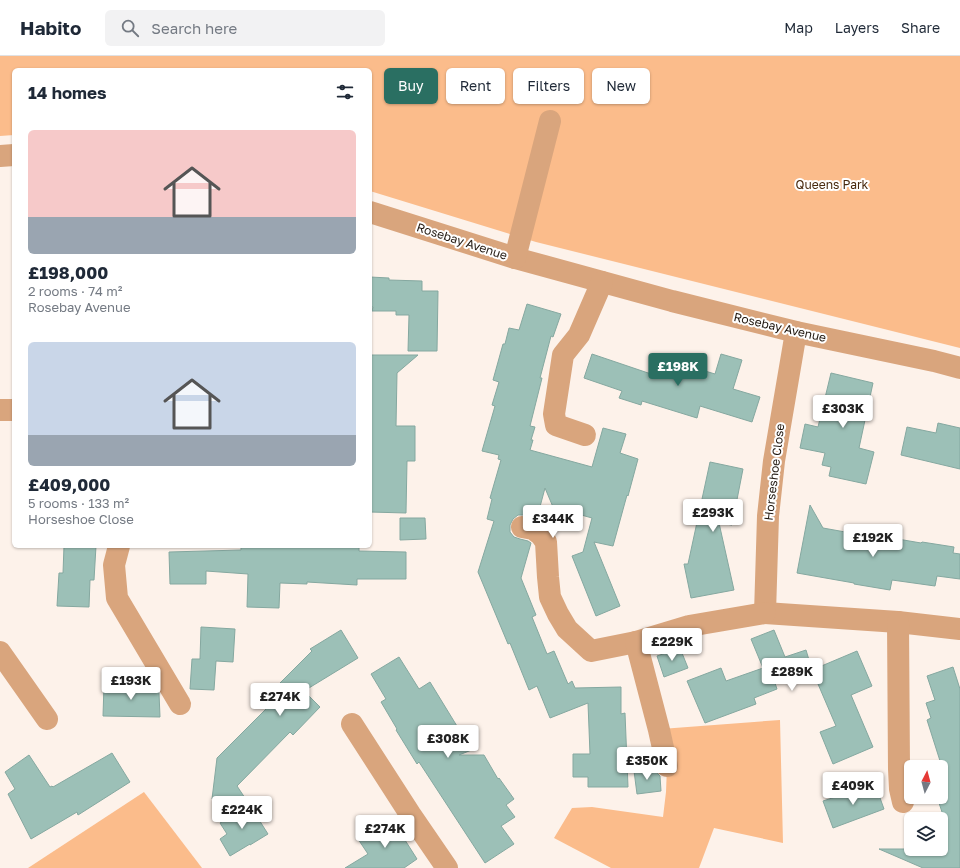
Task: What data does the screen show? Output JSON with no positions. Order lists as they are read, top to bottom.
{
  "streets": {
    "street": ["Rosebay Avenue", "Horseshoe Close"]
  },
  "crossings": [
    ["Rosebay Avenue", "Horseshoe Close"]
  ],
  "parks": ["Queens Park"],
  "north": "top",
  "page": {
    "header": "Habito",
    "search": "Search here",
    "nav": ["Map", "Layers", "Share"],
    "chip": [
      "Buy",
      "Rent",
      "Filters",
      "New"
    ],
    "heading": "14 homes",
    "list": [
      {
        "name": "£198,000",
        "note": "2 rooms · 74 m² · Rosebay Avenue"
      },
      {
        "name": "£409,000",
        "note": "5 rooms · 133 m² · Horseshoe Close"
      }
    ],
    "price": [
      "£198K",
      "£303K",
      "£293K",
      "£344K",
      "£192K",
      "£229K",
      "£289K",
      "£193K",
      "£274K",
      "£308K",
      "£350K",
      "£409K",
      "£224K",
      "£274K"
    ]
  }
}
